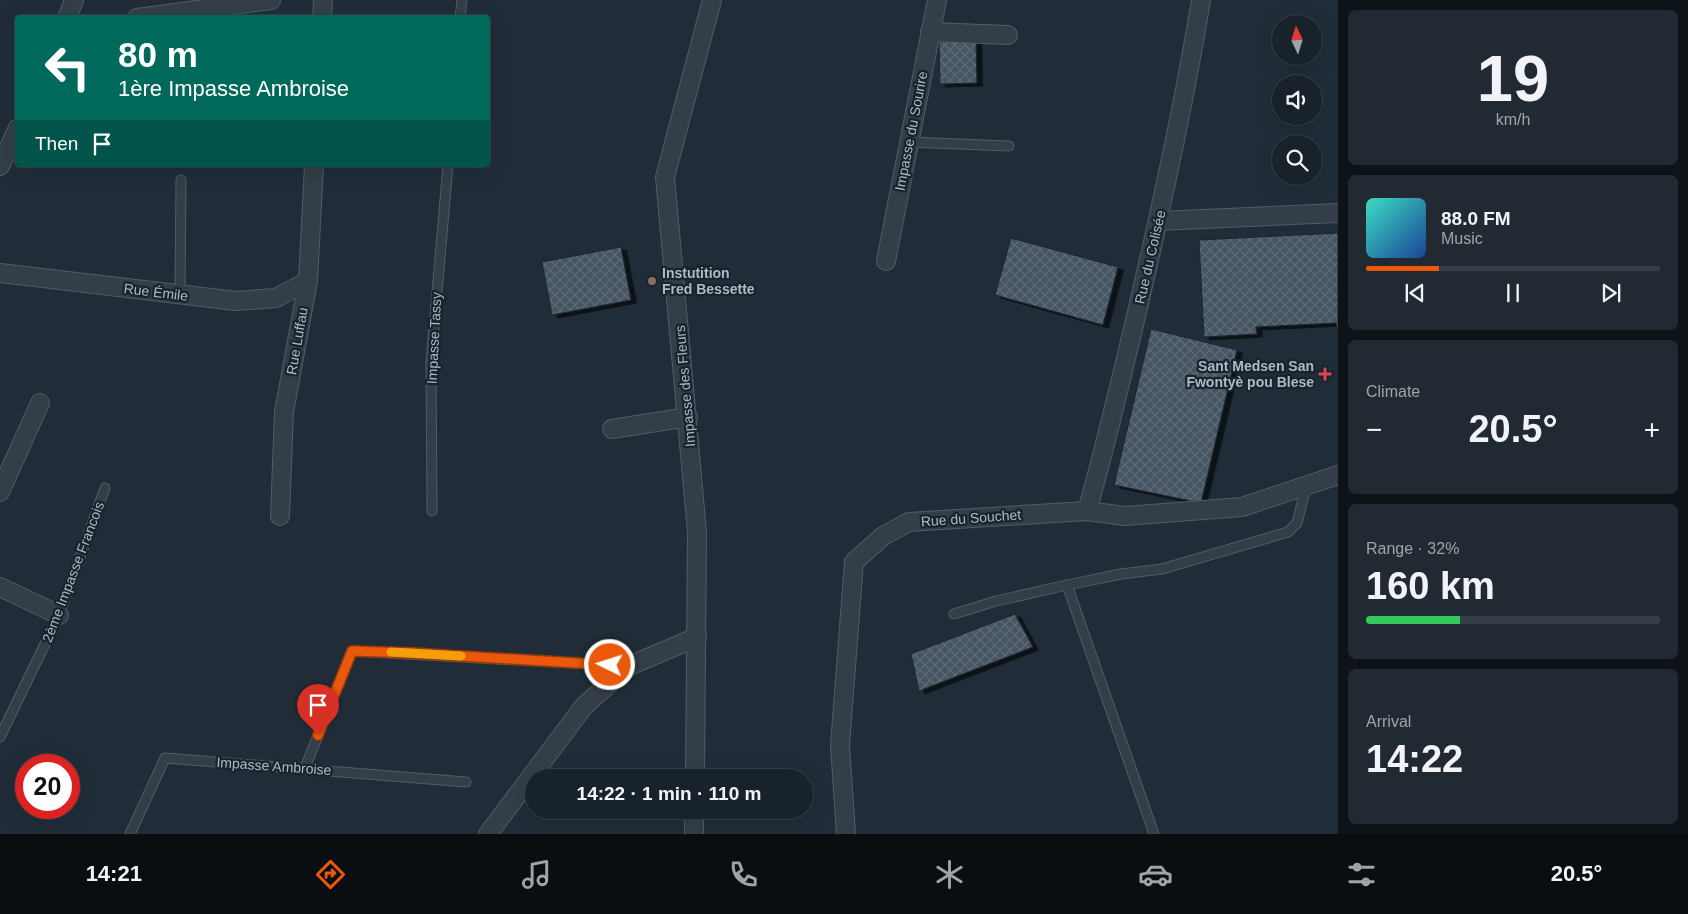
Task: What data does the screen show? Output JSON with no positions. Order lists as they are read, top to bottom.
{
  "streets": {
    "street": [
      "Impasse du Sourire",
      "Rue du Colisée",
      "Rue Émile",
      "Rue Luffau",
      "Impasse des Fleurs",
      "Rue du Souchet"
    ],
    "lane": ["Impasse Tassy", "2ème Impasse Francois", "Impasse Ambroise"]
  },
  "crossings": [
    ["Rue du Colisée", "Rue du Souchet"],
    ["Rue Émile", "Rue Luffau"]
  ],
  "places": {
    "other": ["Instutition Fred Bessette"],
    "health": ["Sant Medsen San Fwontyè pou Blese"]
  },
  "north": "top",
  "page": {
    "tile": [
      ["19", "km/h"],
      "Climate",
      ["Range · 32%", "160 km"],
      ["Arrival", "14:22"]
    ],
    "turn": ["80 m", "1ère Impasse Ambroise"],
    "then": "Then",
    "song": ["88.0 FM", "Music"],
    "heat": ["−", "20.5°", "+"],
    "limit": "20",
    "trip": "14:22 · 1 min · 110 m",
    "tabs": ["14:21", "20.5°"]
  }
}
